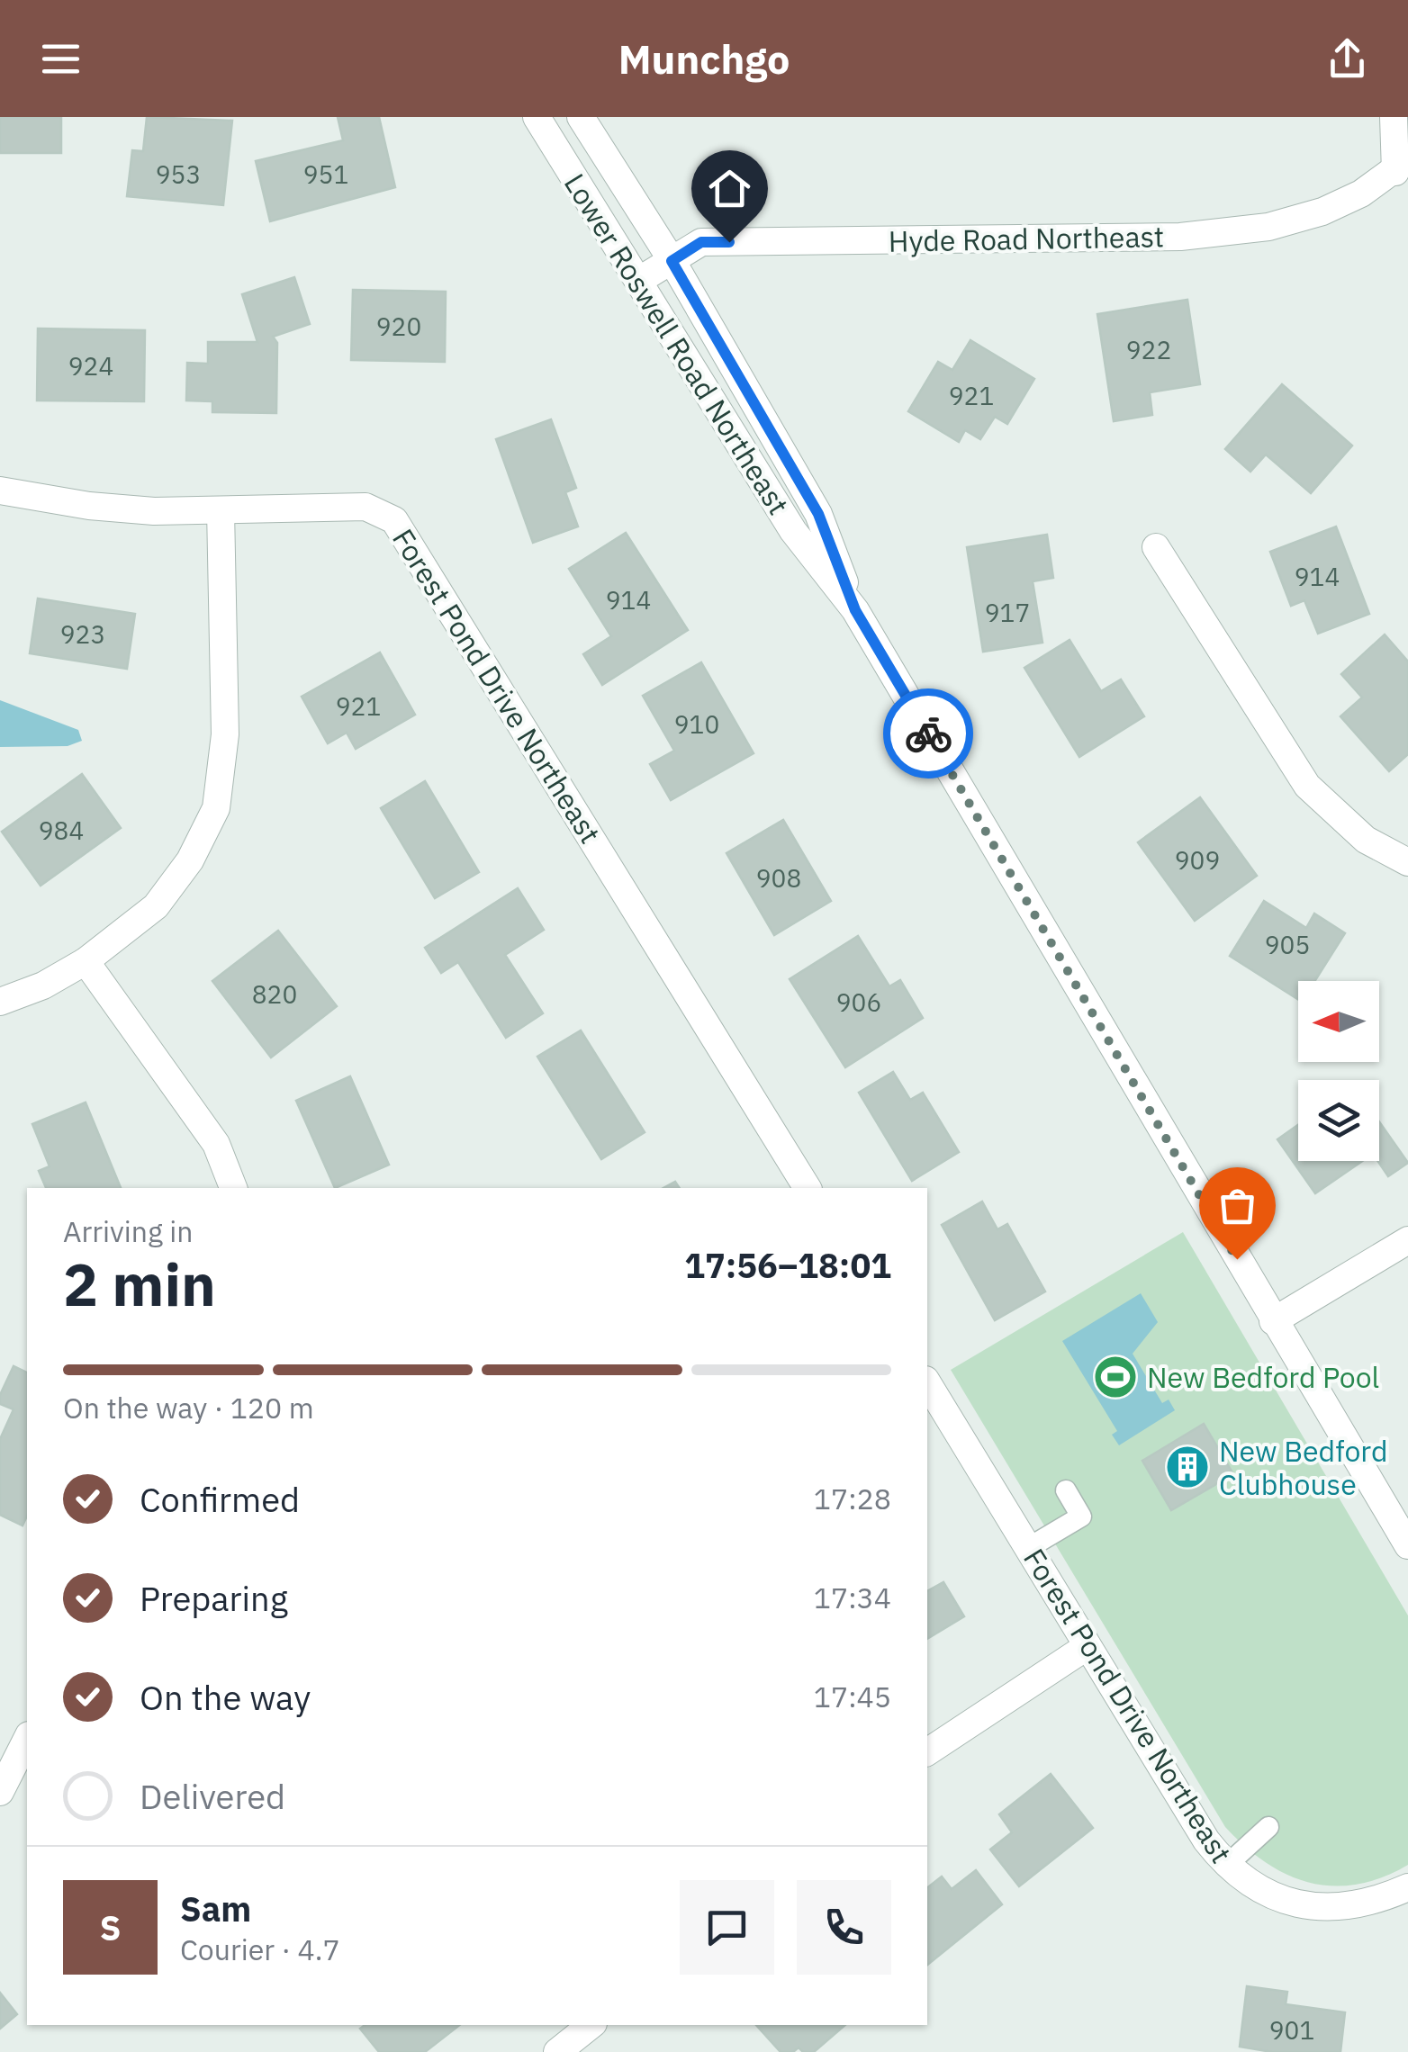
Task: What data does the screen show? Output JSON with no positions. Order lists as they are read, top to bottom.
{
  "streets": {
    "street": ["Hyde Road Northeast", "Lower Roswell Road Northeast", "Forest Pond Drive Northeast"]
  },
  "crossings": [
    ["Hyde Road Northeast", "Lower Roswell Road Northeast"]
  ],
  "places": {
    "sports": ["New Bedford Pool"],
    "building": ["New Bedford Clubhouse"]
  },
  "house_numbers": [
    "953",
    "951",
    "920",
    "922",
    "924",
    "921",
    "914",
    "914",
    "917",
    "923",
    "921",
    "910",
    "984",
    "909",
    "908",
    "905",
    "820",
    "906",
    "901"
  ],
  "north": "left",
  "page": {
    "header": "Munchgo",
    "heading": ["2 min", "Arriving in", "17:56–18:01"],
    "panel": ["Sam", "Courier · 4.7"],
    "bar": "On the way · 120 m",
    "list": [
      ["Confirmed", "17:28"],
      ["Preparing", "17:34"],
      ["On the way", "17:45"],
      "Delivered"
    ],
    "round": "S"
  }
}
